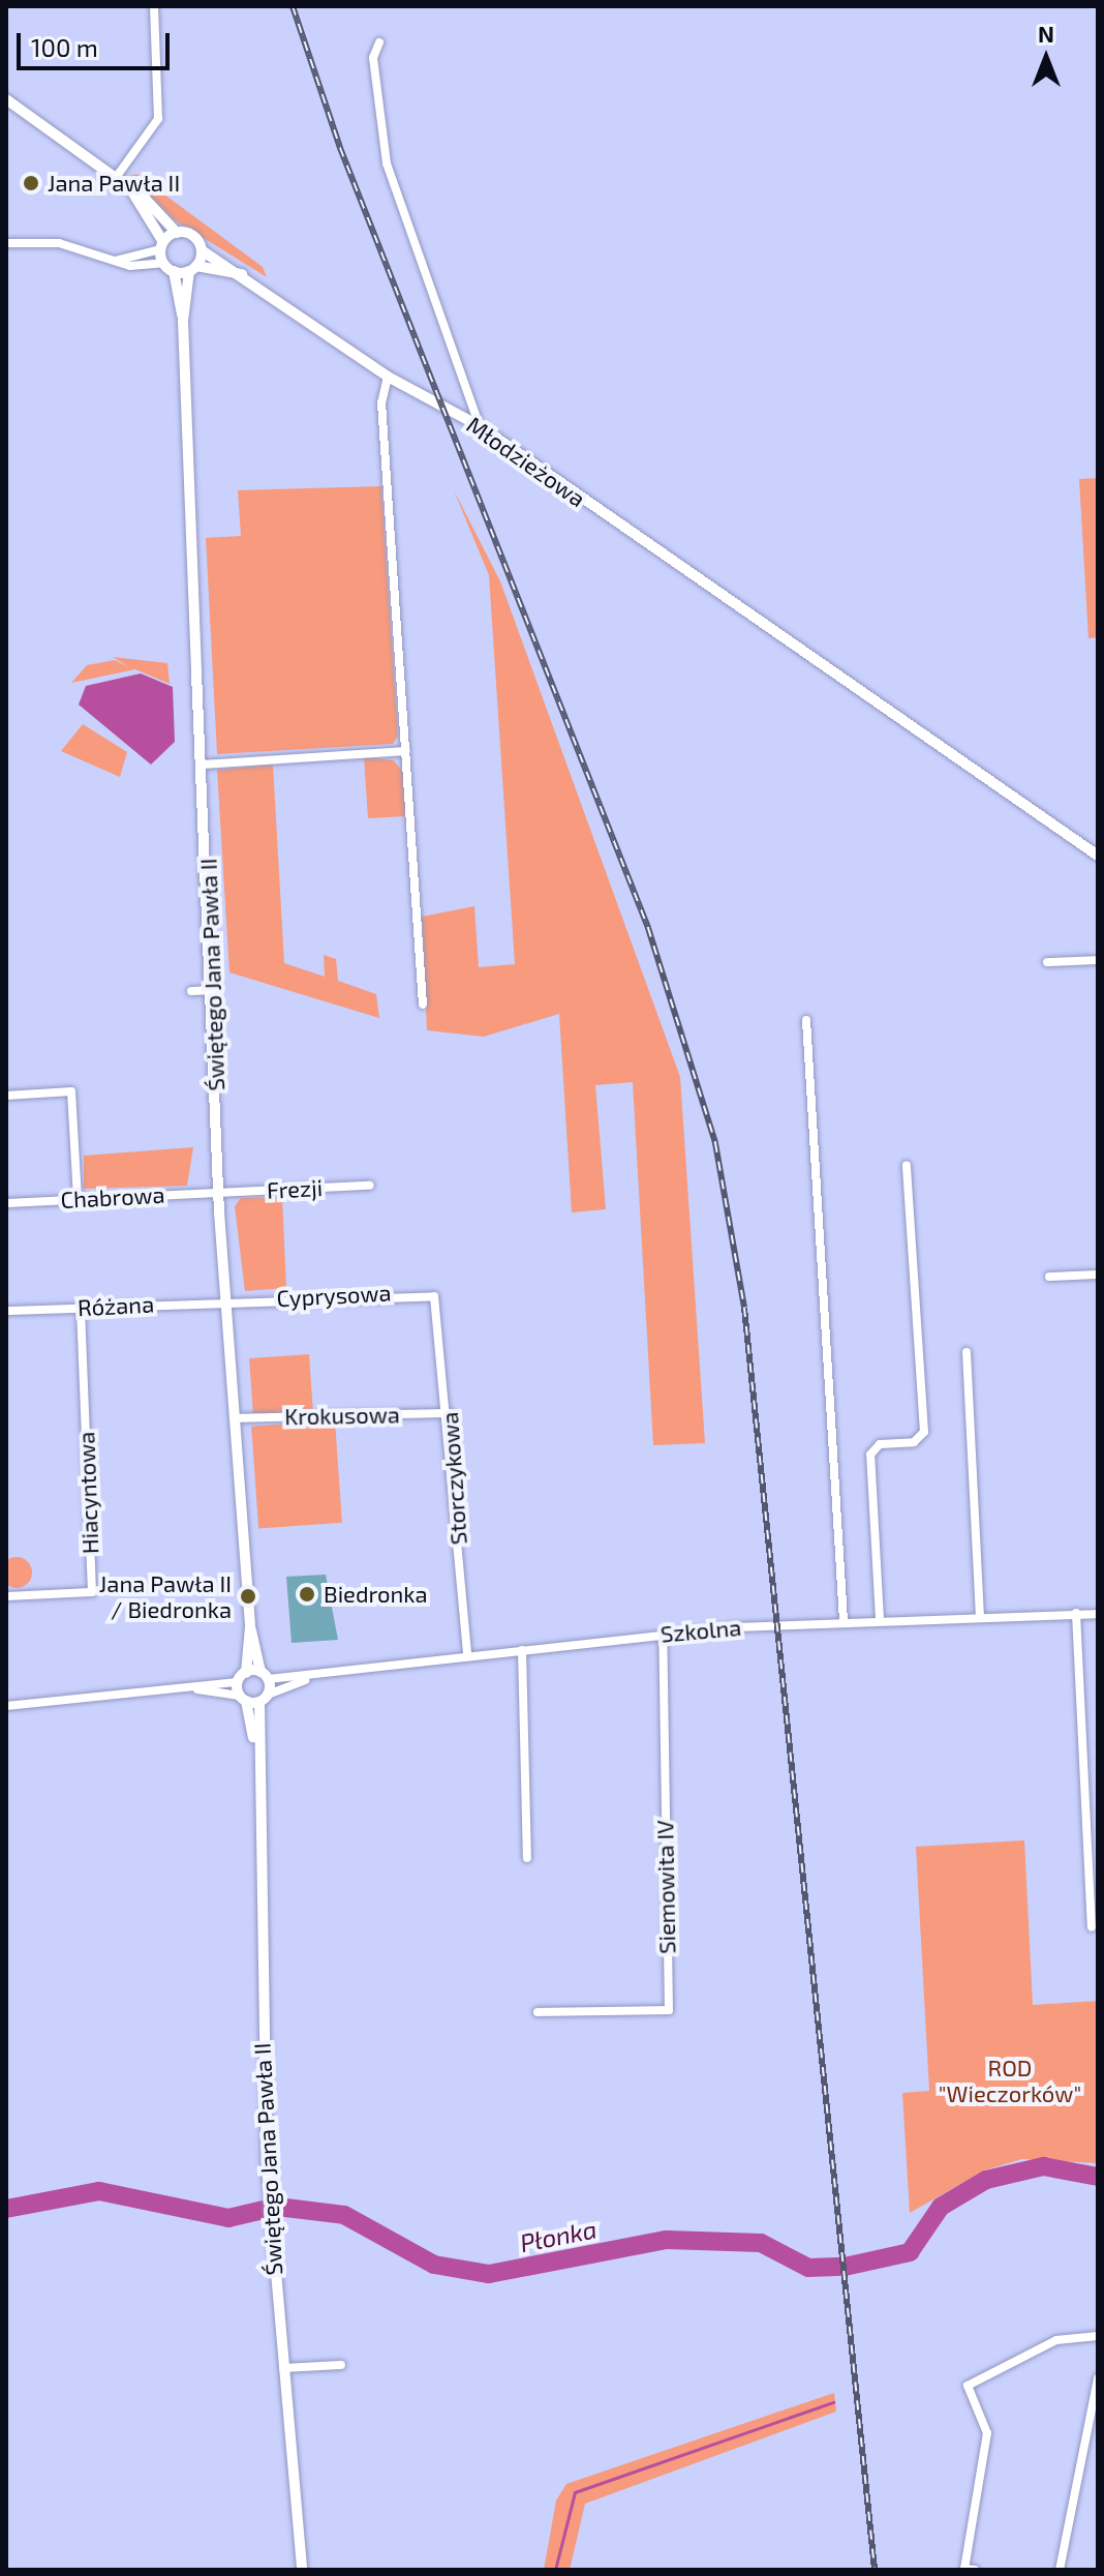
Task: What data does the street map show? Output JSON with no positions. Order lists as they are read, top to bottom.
{
  "streets": {
    "street": [
      "Młodzieżowa",
      "Świętego Jana Pawła II",
      "Frezji",
      "Chabrowa",
      "Cyprysowa",
      "Różana",
      "Krokusowa",
      "Storczykowa",
      "Hiacyntowa",
      "Szkolna",
      "Siemowita IV"
    ]
  },
  "crossings": [
    ["Młodzieżowa", "Świętego Jana Pawła II"],
    ["Świętego Jana Pawła II", "Frezji"],
    ["Świętego Jana Pawła II", "Chabrowa"],
    ["Świętego Jana Pawła II", "Cyprysowa"],
    ["Świętego Jana Pawła II", "Różana"],
    ["Świętego Jana Pawła II", "Krokusowa"],
    ["Świętego Jana Pawła II", "Szkolna"],
    ["Frezji", "Chabrowa"],
    ["Cyprysowa", "Różana"],
    ["Cyprysowa", "Storczykowa"],
    ["Różana", "Hiacyntowa"],
    ["Krokusowa", "Storczykowa"],
    ["Storczykowa", "Szkolna"],
    ["Szkolna", "Siemowita IV"]
  ],
  "water": ["Płonka"],
  "parks": ["ROD \"Wieczorków\""],
  "places": ["Jana Pawła II", "Biedronka", "Jana Pawła II / Biedronka"],
  "scale_bar": "100 m",
  "north": "top"
}
